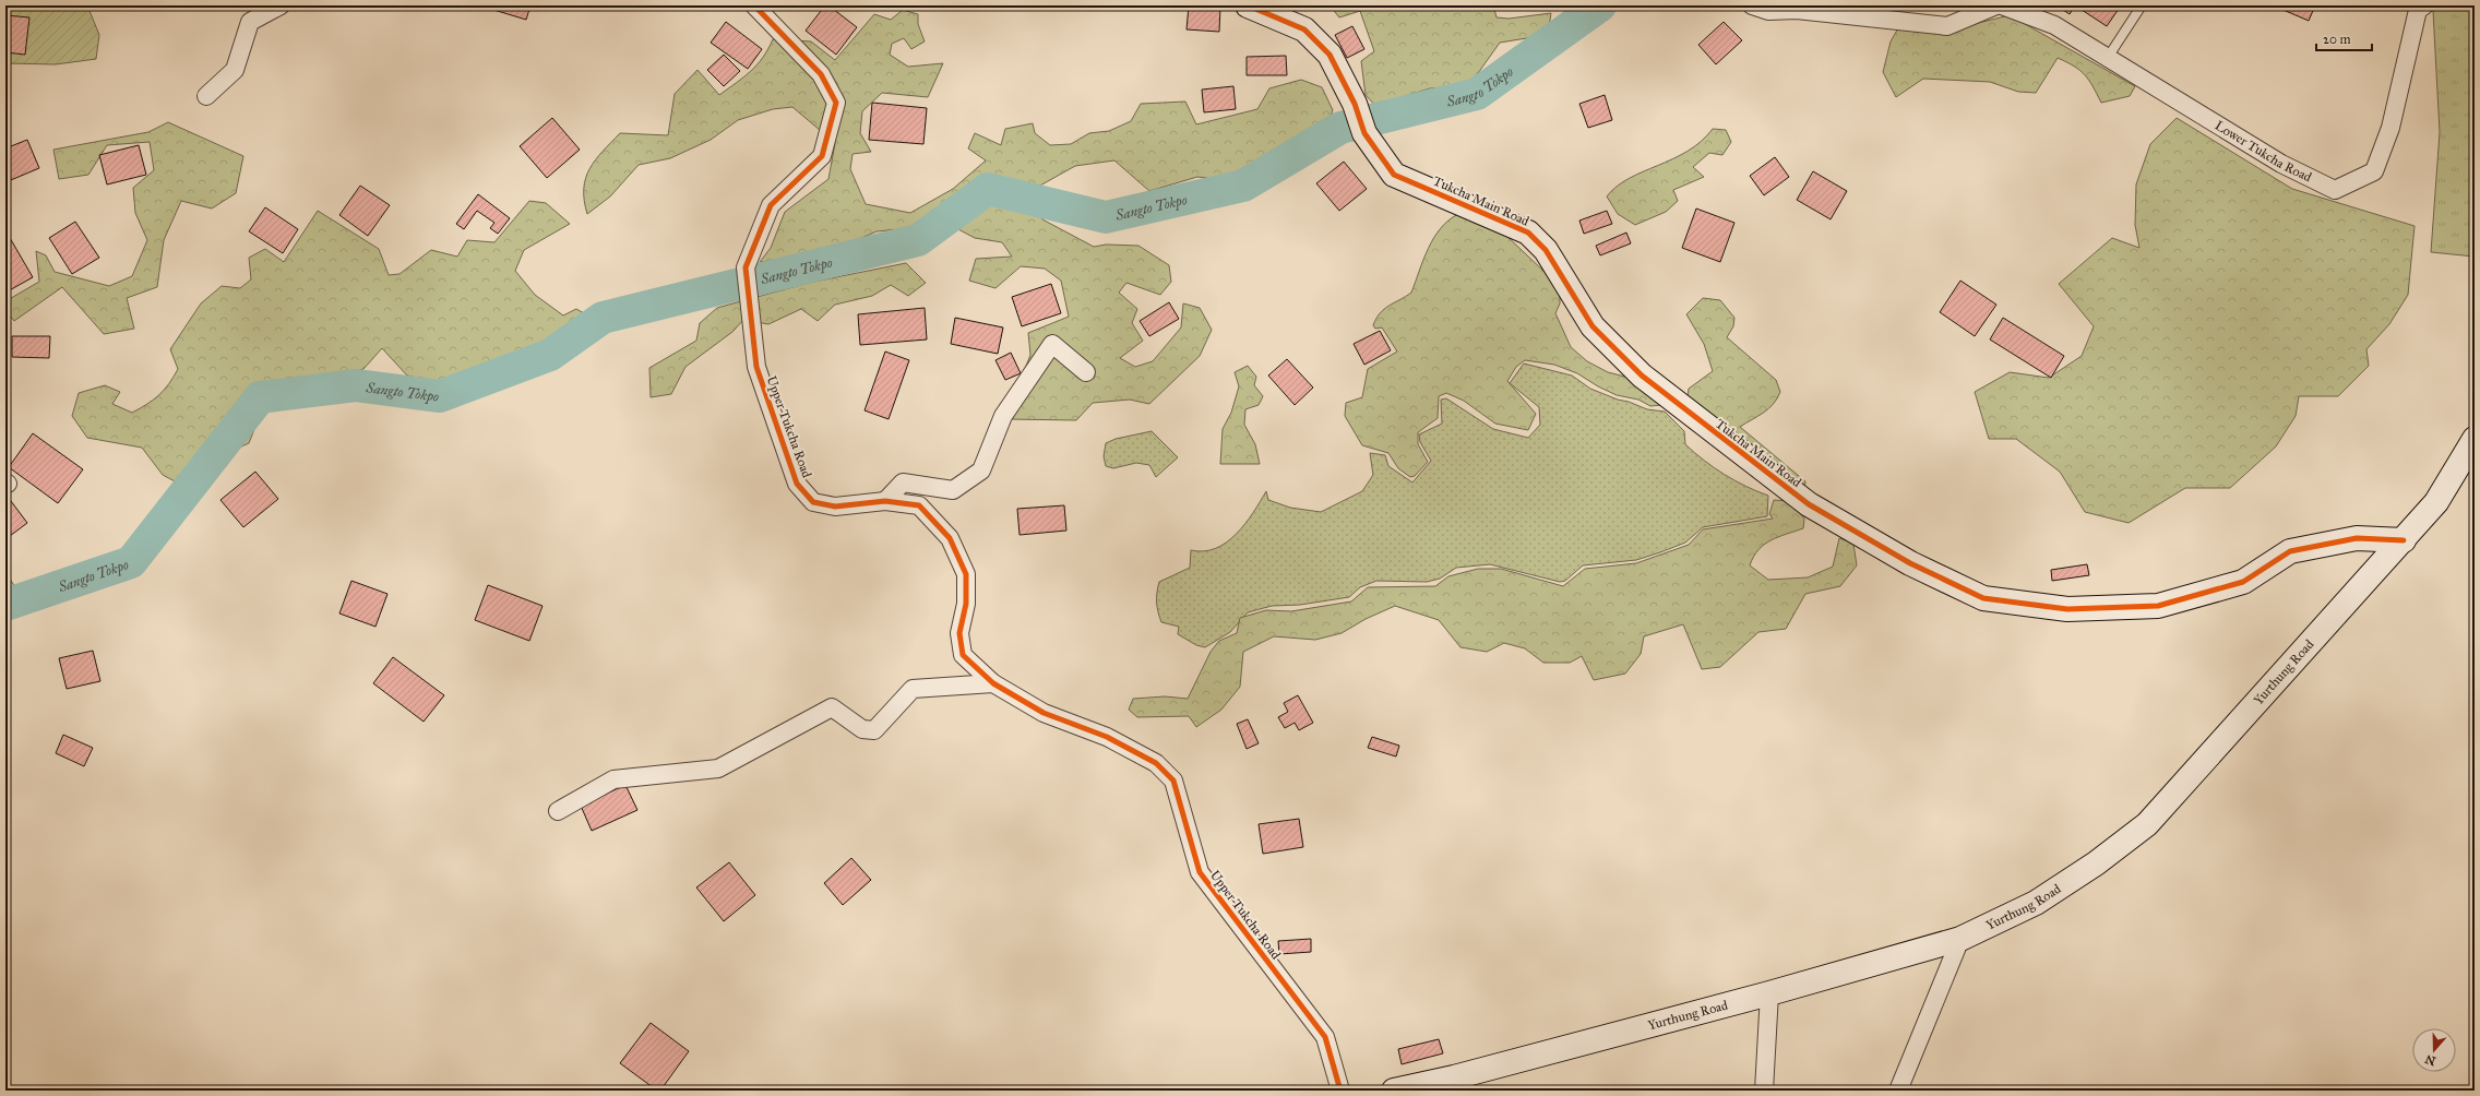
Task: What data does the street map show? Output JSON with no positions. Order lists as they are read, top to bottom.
{
  "streets": {
    "street": [
      "Lower Tukcha Road",
      "Tukcha Main Road",
      "Upper Tukcha Road",
      "Yurthung Road"
    ]
  },
  "crossings": [
    ["Tukcha Main Road", "Yurthung Road"]
  ],
  "water": ["Sangto Tokpo"],
  "scale_bar": "20 m",
  "north": "bottom"
}
